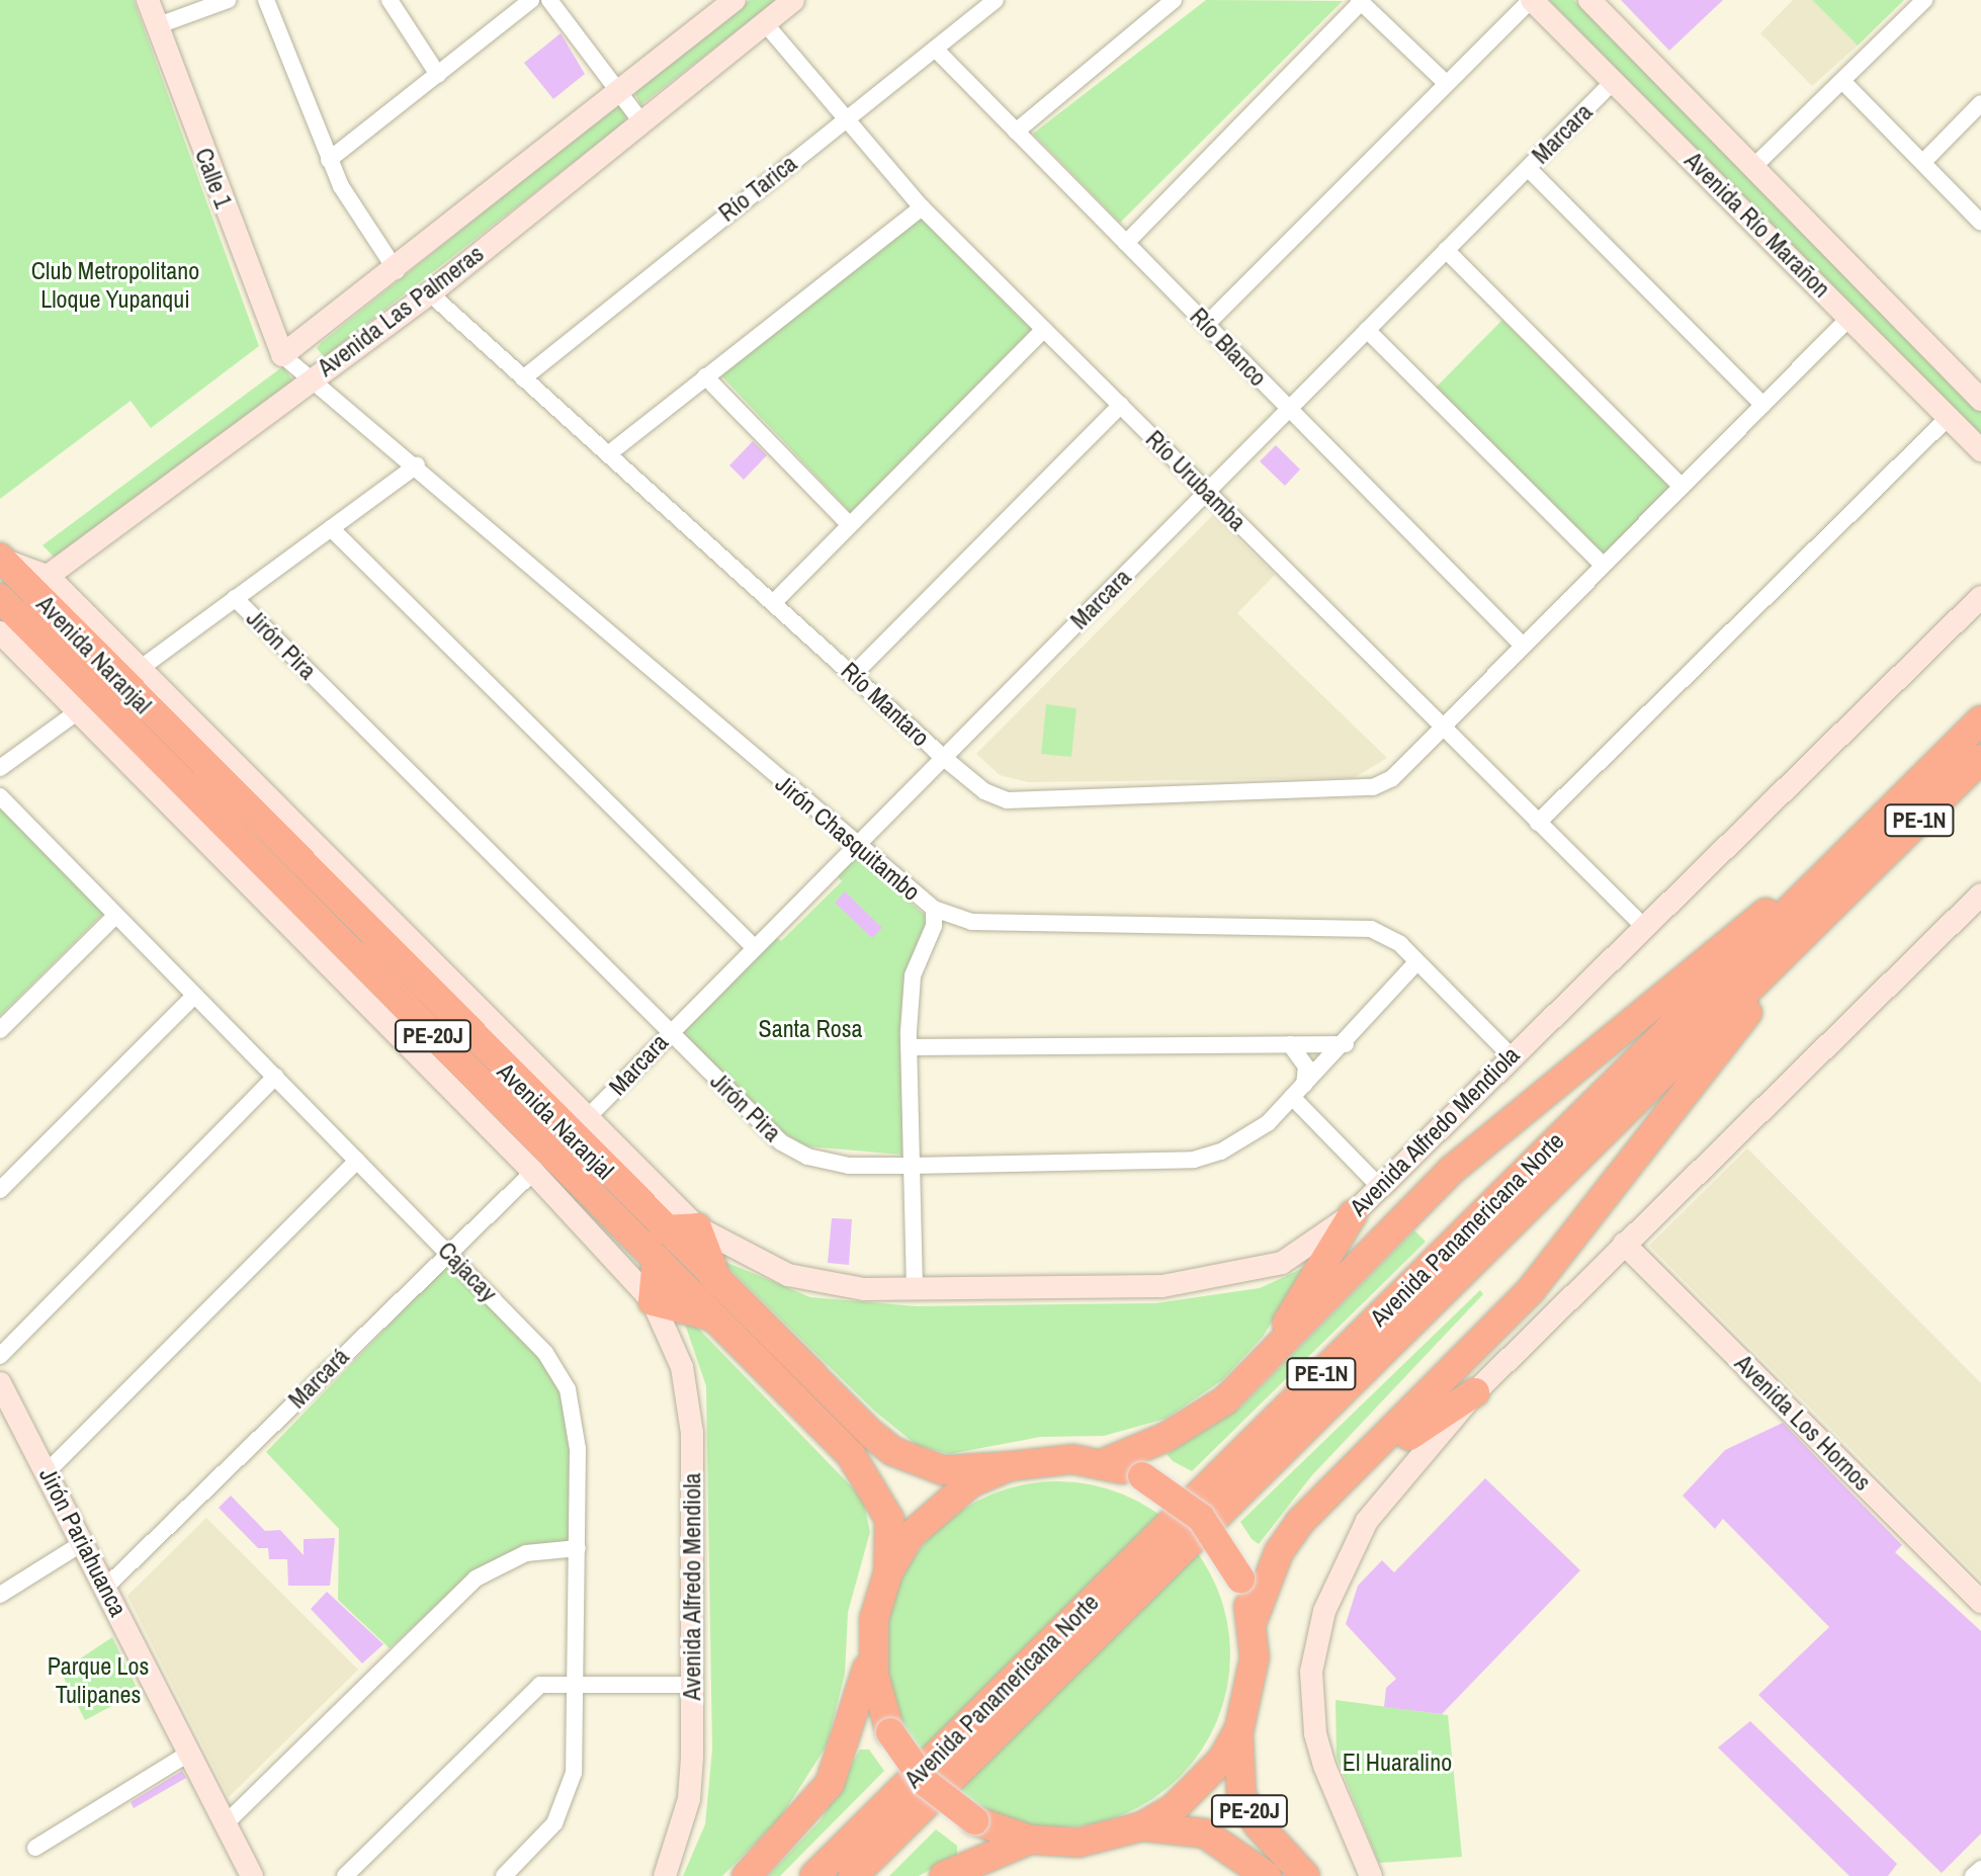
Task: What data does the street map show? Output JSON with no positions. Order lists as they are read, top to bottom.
{
  "streets": {
    "highway": [
      "Avenida Naranjal",
      "PE-1N",
      "PE-20J",
      "Avenida Panamericana Norte"
    ],
    "main road": [
      "Calle 1",
      "Avenida Río Marañon",
      "Avenida Las Palmeras",
      "Avenida Alfredo Mendiola",
      "Avenida Los Hornos",
      "Jirón Pariahuanca"
    ],
    "street": [
      "Marcara",
      "Río Tarica",
      "Río Blanco",
      "Río Urubamba",
      "Jirón Pira",
      "Río Mantaro",
      "Jirón Chasquitambo",
      "Cajacay",
      "Marcará"
    ]
  },
  "crossings": [
    ["Marcara", "Avenida Río Marañon"],
    ["Marcara", "Río Blanco"],
    ["Marcara", "Río Urubamba"],
    ["Marcara", "Jirón Pira"],
    ["Marcara", "Avenida Naranjal"],
    ["Marcara", "Río Mantaro"],
    ["Marcara", "Jirón Chasquitambo"],
    ["Calle 1", "Avenida Las Palmeras"],
    ["Calle 1", "Jirón Chasquitambo"],
    ["Río Tarica", "Río Blanco"],
    ["Río Tarica", "Río Urubamba"],
    ["Río Tarica", "Río Mantaro"],
    ["Avenida Río Marañon", "Río Mantaro"],
    ["Avenida Las Palmeras", "Río Urubamba"],
    ["Avenida Las Palmeras", "Avenida Naranjal"],
    ["Avenida Las Palmeras", "Río Mantaro"],
    ["Avenida Las Palmeras", "Jirón Chasquitambo"],
    ["Río Blanco", "Río Mantaro"],
    ["Río Urubamba", "Río Mantaro"],
    ["Río Urubamba", "Avenida Alfredo Mendiola"],
    ["Jirón Pira", "Jirón Chasquitambo"],
    ["Avenida Naranjal", "PE-20J"],
    ["Avenida Naranjal", "Avenida Alfredo Mendiola"],
    ["Avenida Naranjal", "Marcará"],
    ["Jirón Chasquitambo", "Avenida Alfredo Mendiola"],
    ["Cajacay", "Marcará"],
    ["Marcará", "Jirón Pariahuanca"]
  ],
  "parks": [
    "Club Metropolitano Lloque Yupanqui",
    "Santa Rosa",
    "Parque Los Tulipanes",
    "El Huaralino"
  ]
}
